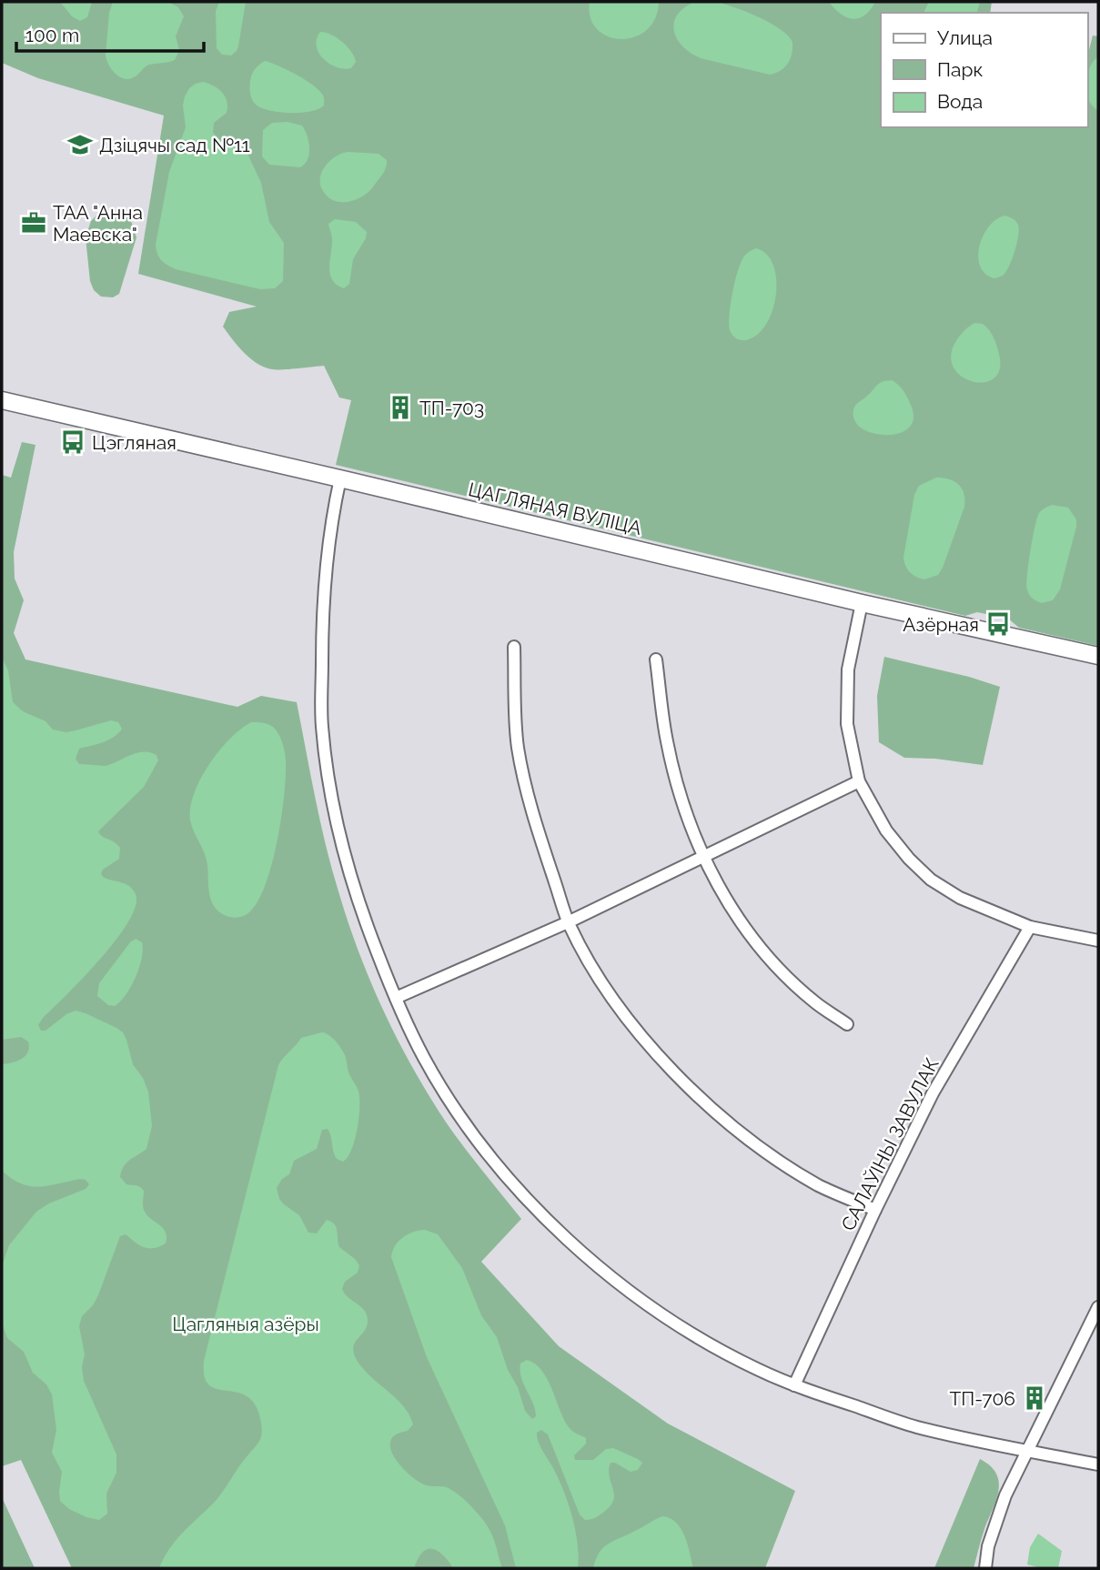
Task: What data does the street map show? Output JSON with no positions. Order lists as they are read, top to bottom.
{
  "streets": {
    "street": ["ЦАГЛЯНАЯ ВУЛІЦА", "САЛАЎІНЫ ЗАВУЛАК"]
  },
  "parks": ["Цагляныя азёры"],
  "places": {
    "school or university": ["Дзіцячы сад №11"],
    "office": ["ТАА \"Анна Маевска\""],
    "building": ["ТП-703", "ТП-706"],
    "bus stop": ["Цэгляная", "Азёрная"]
  },
  "legend": ["Улица", "Парк", "Вода"],
  "scale_bar": "100 m"
}
